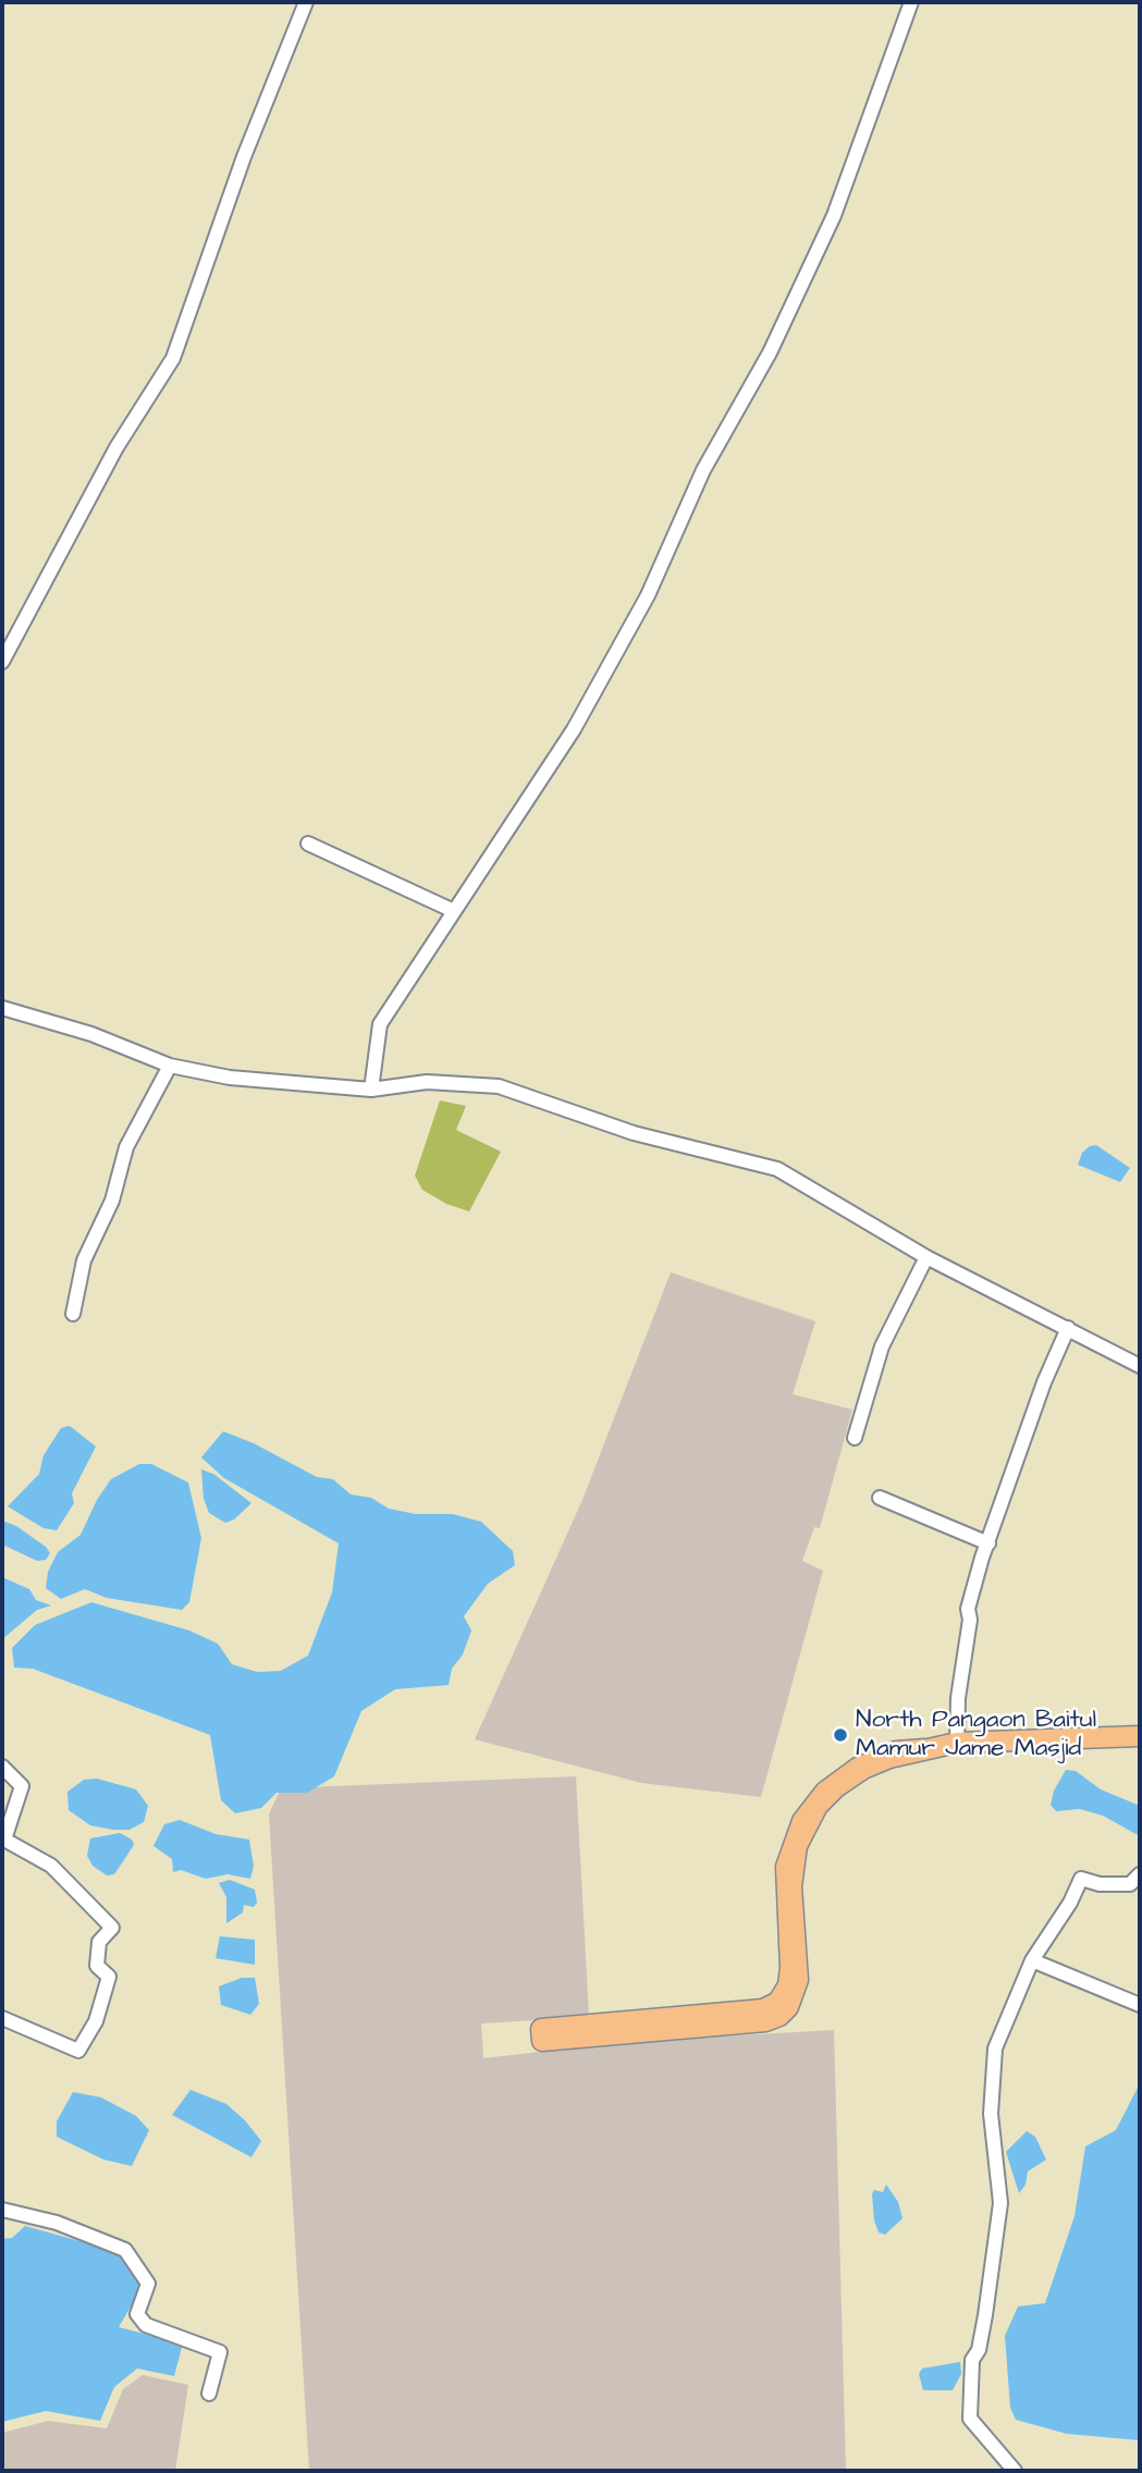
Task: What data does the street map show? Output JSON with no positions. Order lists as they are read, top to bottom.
{
  "places": ["North Pangaon Baitul Mamur Jame Masjid"]
}
